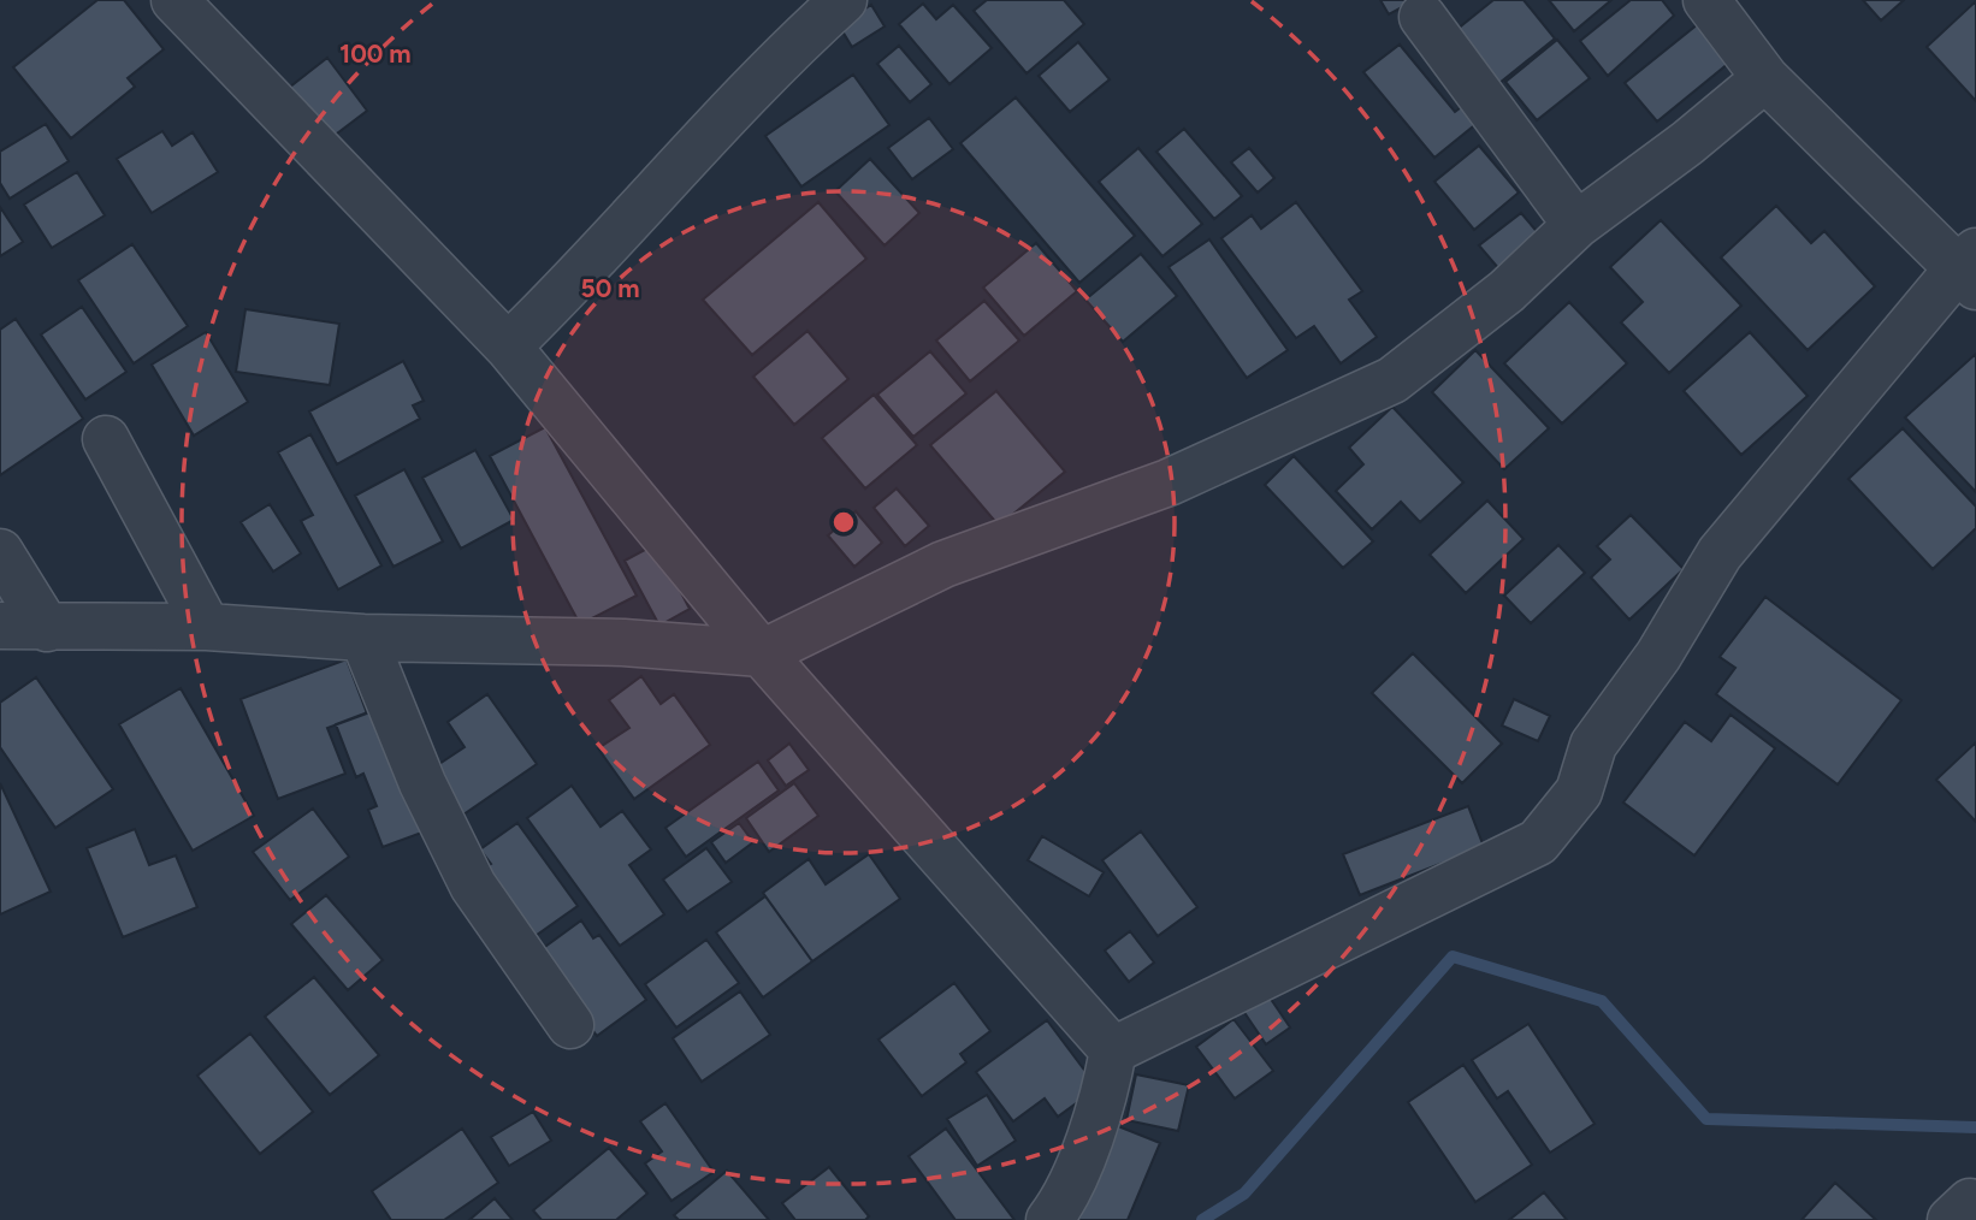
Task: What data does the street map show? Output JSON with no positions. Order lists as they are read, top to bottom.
{
  "rings": ["100 m", "50 m"]
}
